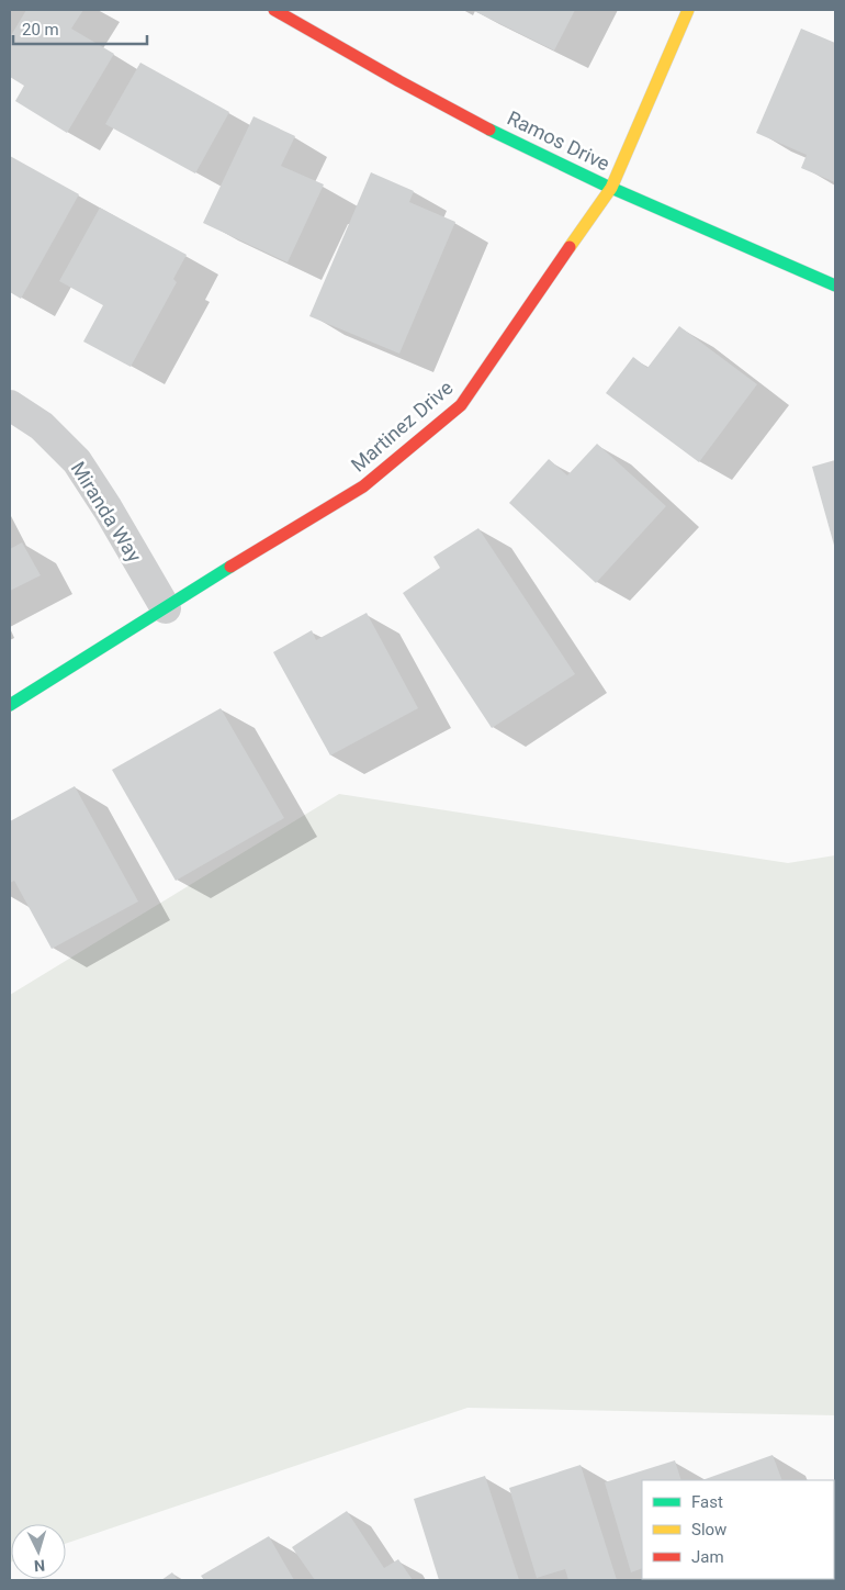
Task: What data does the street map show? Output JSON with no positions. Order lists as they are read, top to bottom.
{
  "streets": {
    "street": ["Ramos Drive", "Martinez Drive", "Miranda Way"]
  },
  "crossings": [
    ["Ramos Drive", "Martinez Drive"],
    ["Martinez Drive", "Miranda Way"]
  ],
  "legend": ["Fast", "Slow", "Jam"],
  "scale_bar": "20 m",
  "north": "bottom"
}
